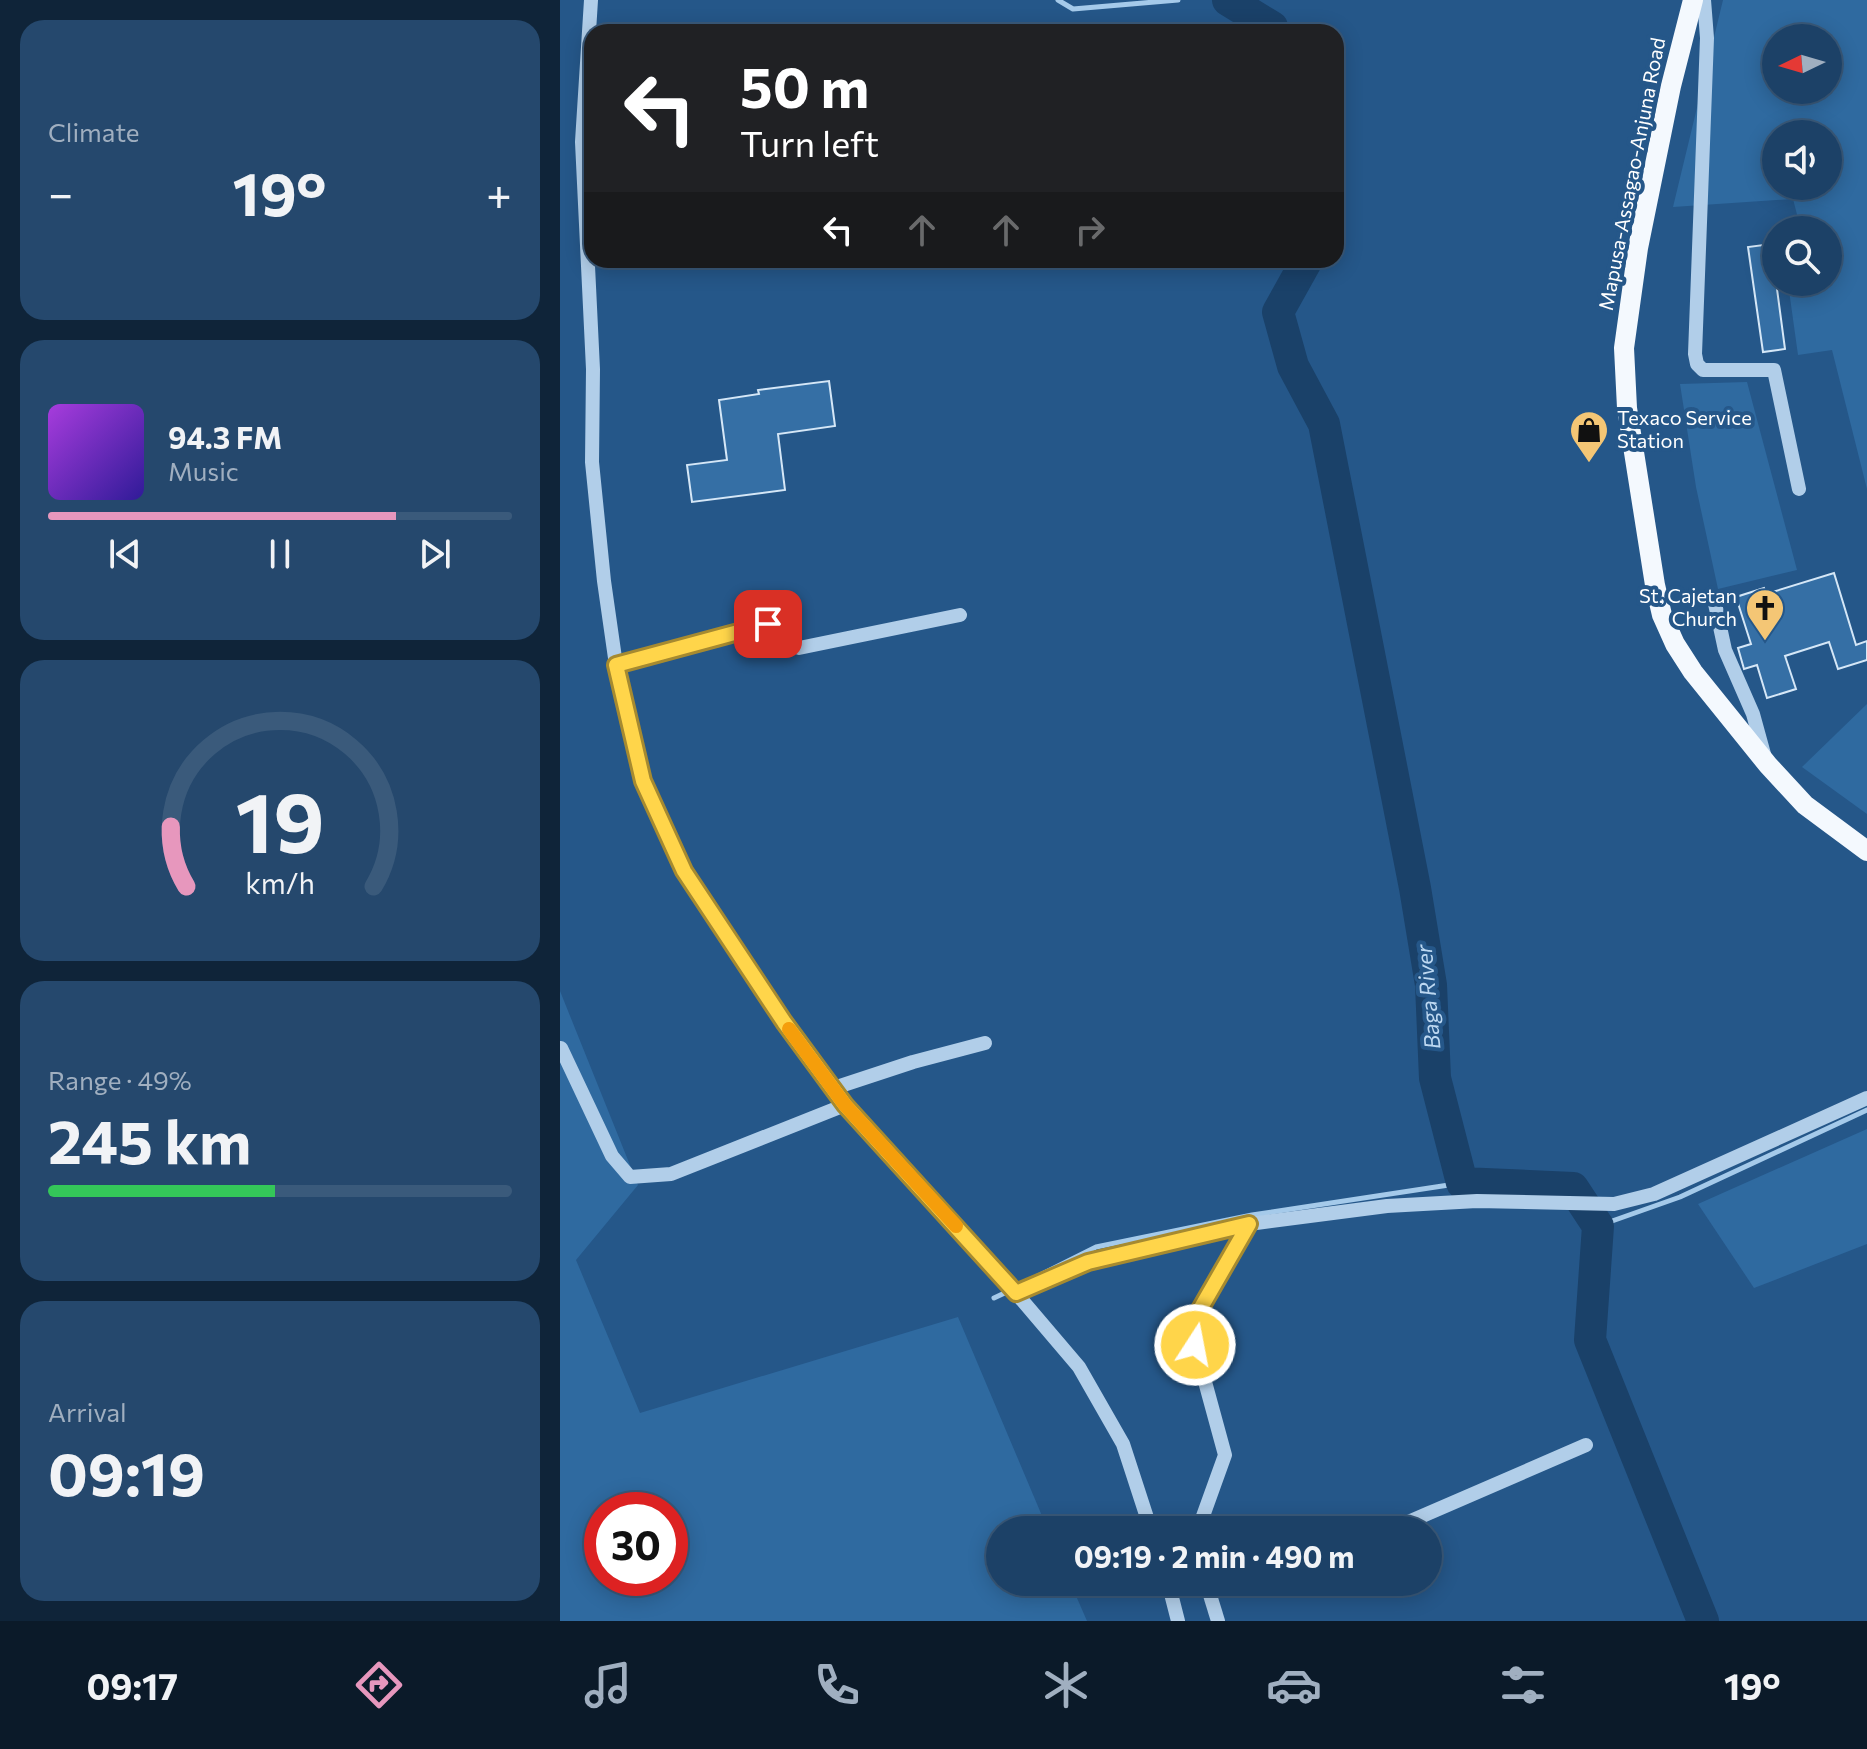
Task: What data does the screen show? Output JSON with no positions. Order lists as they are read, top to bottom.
{
  "streets": {
    "main road": ["Mapusa-Assagao-Anjuna Road"]
  },
  "water": ["Baga River"],
  "places": {
    "shop": ["Texaco Service Station"],
    "church": ["St. Cajetan Church"]
  },
  "north": "left",
  "page": {
    "tile": [
      "Climate",
      ["Range · 49%", "245 km"],
      ["Arrival", "09:19"]
    ],
    "turn": ["50 m", "Turn left"],
    "heat": ["−", "19°", "+"],
    "song": ["94.3 FM", "Music"],
    "limit": "30",
    "trip": "09:19 · 2 min · 490 m",
    "tabs": ["09:17", "19°"],
    "gauge": ["19", "km/h"]
  }
}
